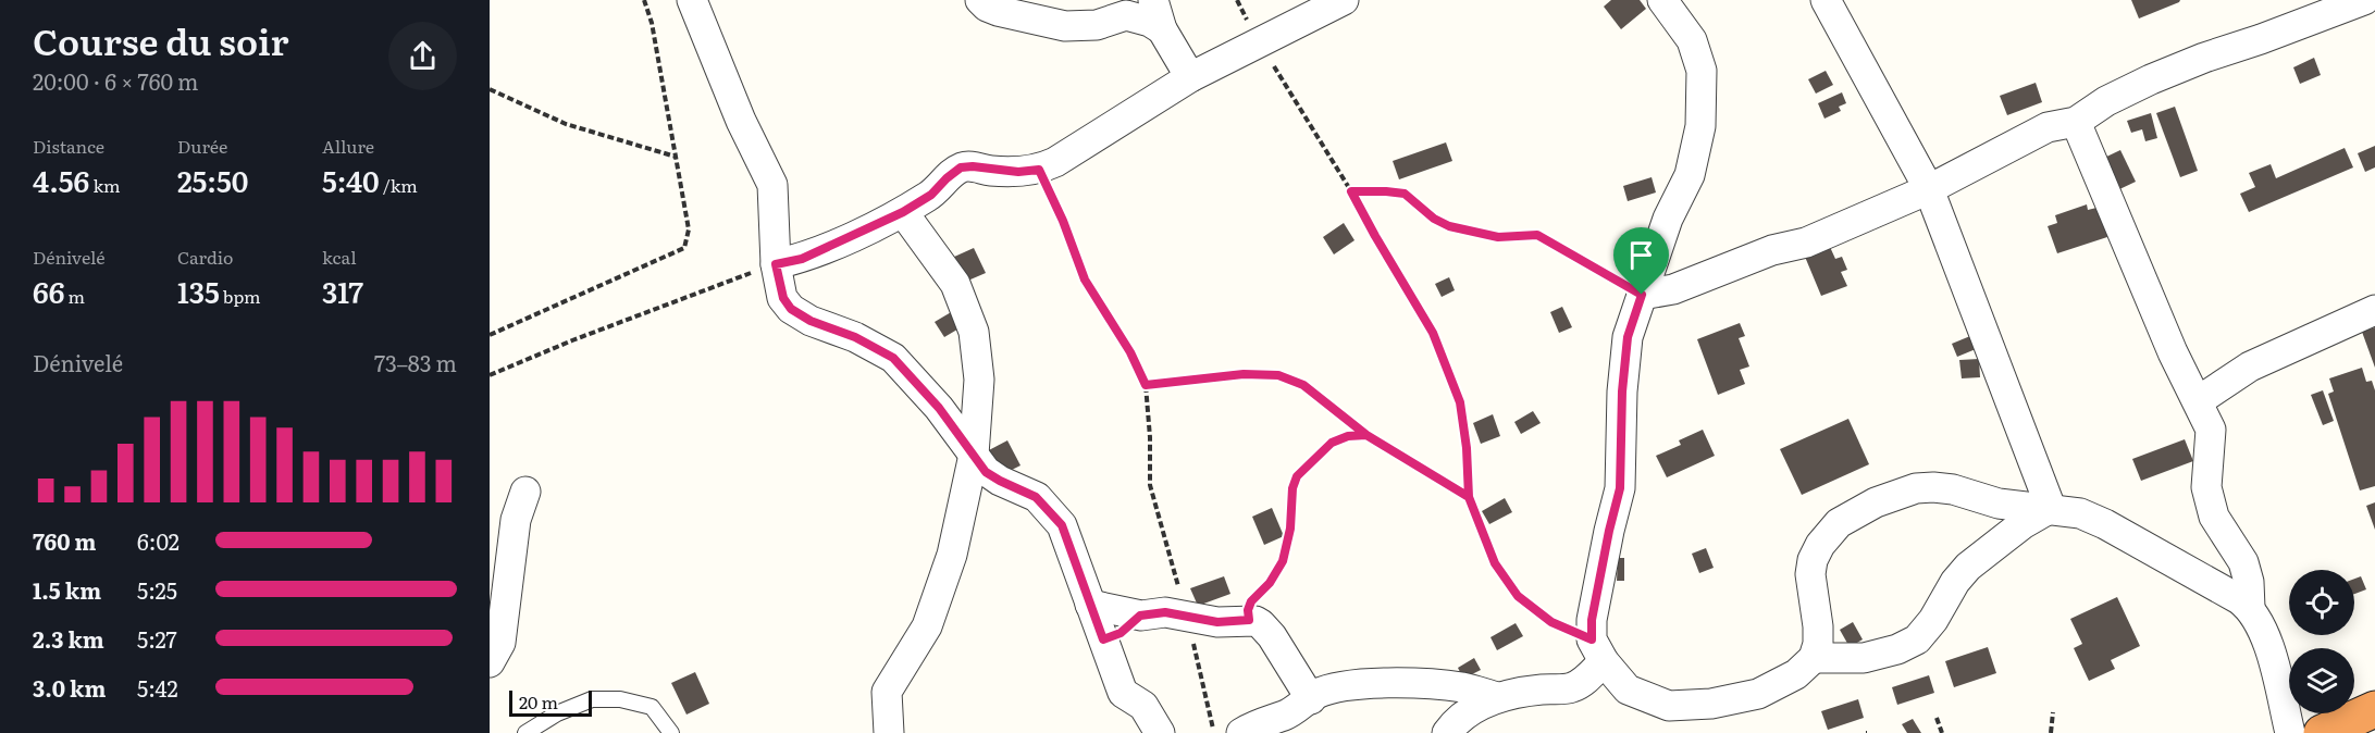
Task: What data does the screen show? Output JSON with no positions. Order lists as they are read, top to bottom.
{
  "scale_bar": "20 m",
  "page": {
    "heading": ["Course du soir", "20:00 · 6 × 760 m"],
    "stats": [
      ["Distance", "4.56 km"],
      ["Durée", "25:50"],
      ["Allure", "5:40 /km"],
      ["Dénivelé", "66 m"],
      ["Cardio", "135 bpm"],
      ["kcal", "317"]
    ],
    "chart": ["Dénivelé", "73–83 m"],
    "list": [
      {
        "name": "760 m",
        "note": "6:02"
      },
      {
        "name": "1.5 km",
        "note": "5:25"
      },
      {
        "name": "2.3 km",
        "note": "5:27"
      },
      {
        "name": "3.0 km",
        "note": "5:42"
      }
    ],
    "scale": "20 m"
  }
}
